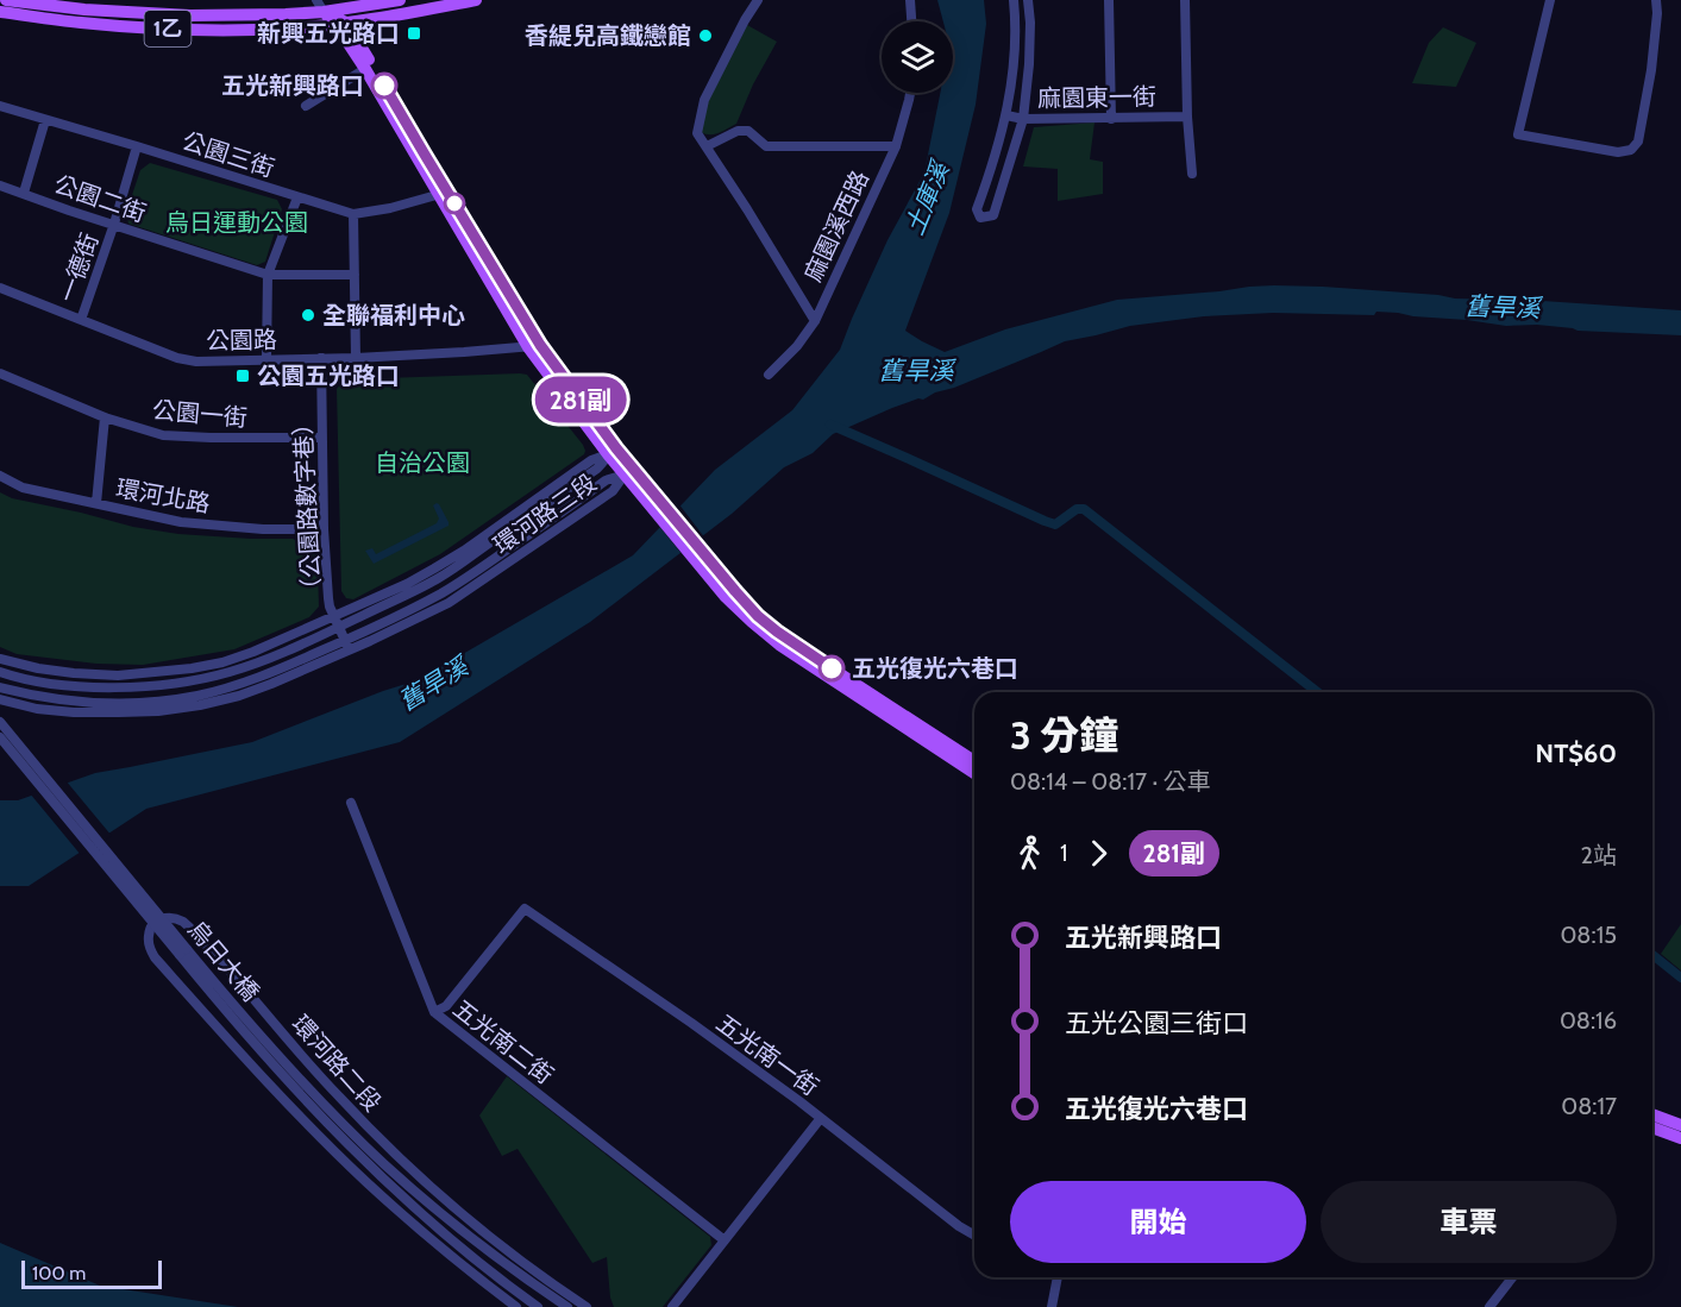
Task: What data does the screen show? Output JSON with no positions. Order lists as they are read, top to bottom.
{
  "streets": {
    "main road": ["1乙"],
    "street": [
      "麻園東一街",
      "公園三街",
      "公園二街",
      "麻園溪西路",
      "一德街",
      "公園路",
      "公園一街",
      "環河北路",
      "（公園路數字巷）",
      "環河路三段",
      "烏日大橋",
      "五光南二街",
      "五光南一街",
      "環河路二段"
    ]
  },
  "crossings": [
    ["公園三街", "一德街"],
    ["公園二街", "一德街"],
    ["一德街", "公園路"],
    ["公園路", "（公園路數字巷）"],
    ["公園一街", "（公園路數字巷）"],
    ["環河北路", "（公園路數字巷）"],
    ["（公園路數字巷）", "環河路三段"],
    ["五光南二街", "五光南一街"]
  ],
  "water": ["土庫溪", "舊旱溪"],
  "parks": ["烏日運動公園", "自治公園"],
  "places": {
    "transit": ["新興五光路口", "公園五光路口"],
    "other": [
      "香緹兒高鐵戀館",
      "五光新興路口",
      "全聯福利中心",
      "五光復光六巷口"
    ]
  },
  "lines": ["bus line 281副"],
  "scale_bar": "100 m",
  "page": {
    "on_map": "281副",
    "heading": ["3 分鐘", "08:14 – 08:17 · 公車", "NT$60"],
    "legs": ["1", "281副", "2站"],
    "list": [
      {
        "name": "五光新興路口",
        "value": "08:15"
      },
      {
        "name": "五光公園三街口",
        "value": "08:16"
      },
      {
        "name": "五光復光六巷口",
        "value": "08:17"
      }
    ],
    "buttons": ["開始", "車票"],
    "scale": "100 m"
  }
}
